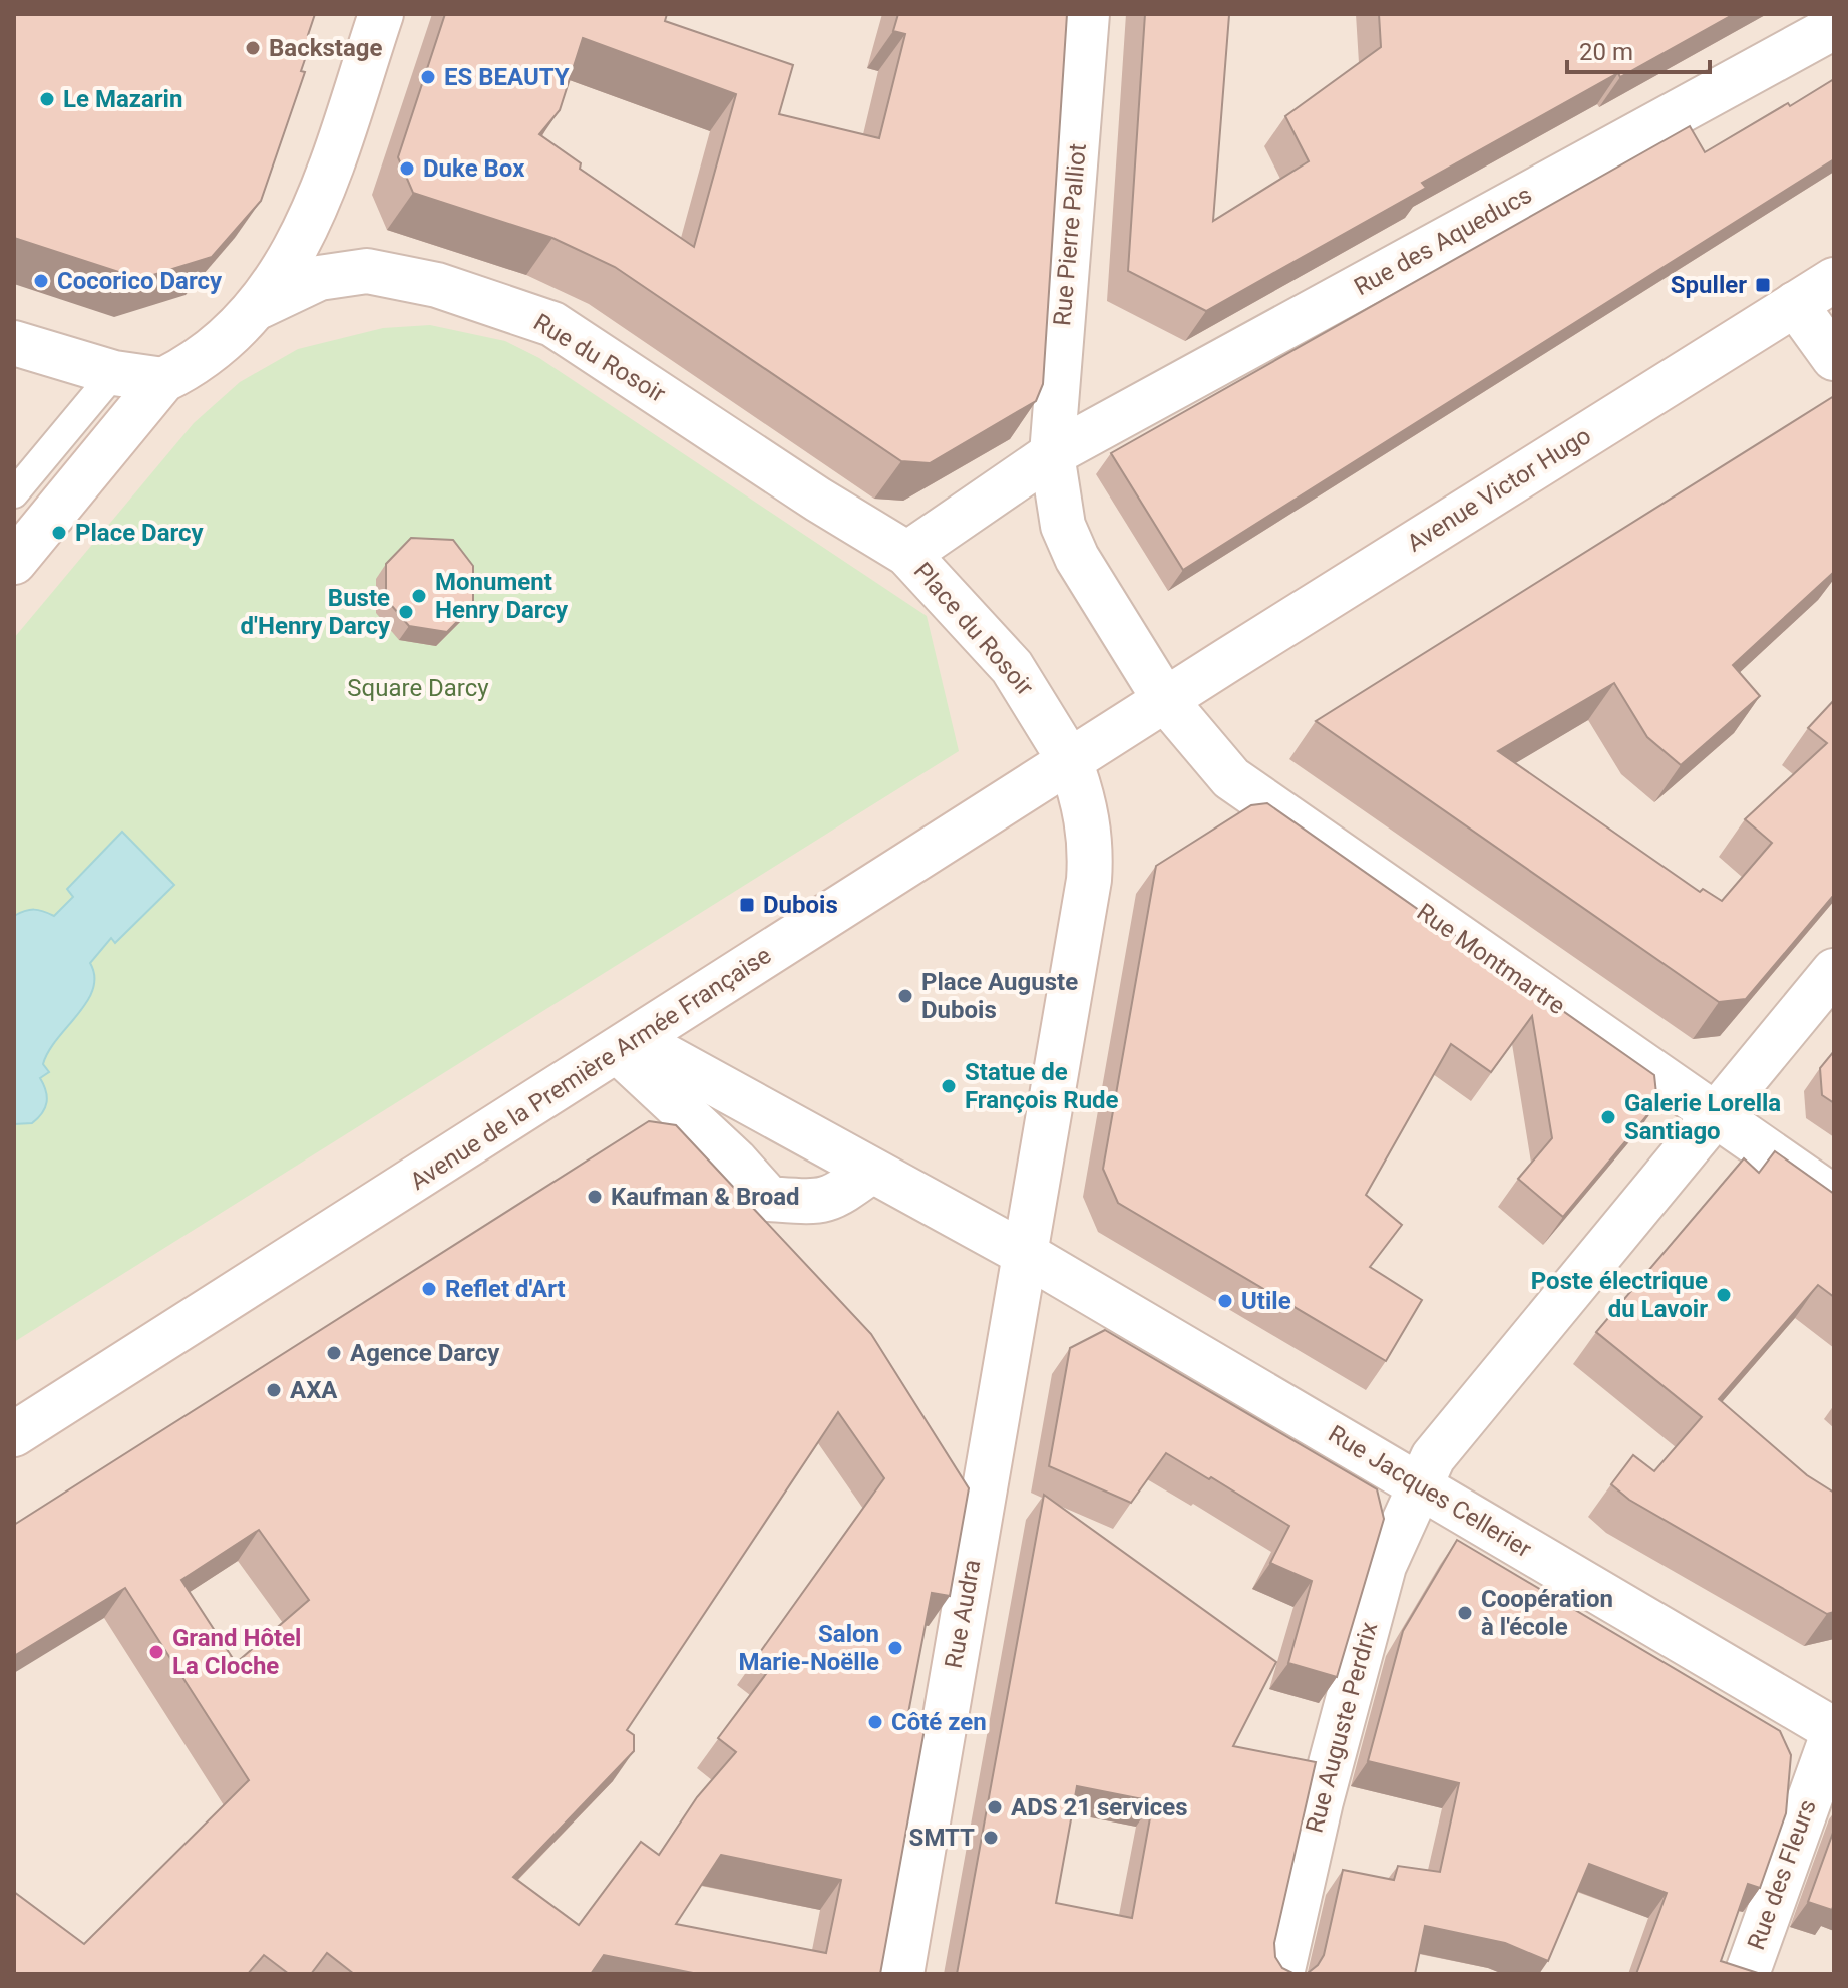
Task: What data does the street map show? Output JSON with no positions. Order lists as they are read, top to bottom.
{
  "streets": {
    "street": [
      "Rue Pierre Palliot",
      "Rue des Aqueducs",
      "Rue du Rosoir",
      "Avenue Victor Hugo",
      "Place du Rosoir",
      "Rue Montmartre",
      "Avenue de la Première Armée Française",
      "Rue Jacques Cellerier",
      "Rue Audra",
      "Rue Auguste Perdrix",
      "Rue des Fleurs"
    ]
  },
  "crossings": [
    ["Rue Pierre Palliot", "Rue des Aqueducs"],
    ["Rue Pierre Palliot", "Place du Rosoir"],
    ["Rue des Aqueducs", "Place du Rosoir"],
    ["Rue du Rosoir", "Place du Rosoir"],
    ["Avenue Victor Hugo", "Rue Montmartre"],
    ["Avenue Victor Hugo", "Avenue de la Première Armée Française"],
    ["Place du Rosoir", "Avenue de la Première Armée Française"],
    ["Rue Montmartre", "Avenue de la Première Armée Française"],
    ["Rue Montmartre", "Rue Auguste Perdrix"],
    ["Rue Jacques Cellerier", "Rue Audra"],
    ["Rue Jacques Cellerier", "Rue Auguste Perdrix"],
    ["Rue Jacques Cellerier", "Rue des Fleurs"]
  ],
  "parks": ["Square Darcy"],
  "places": {
    "other": [
      "Backstage",
      "ES BEAUTY",
      "Le Mazarin",
      "Duke Box",
      "Cocorico Darcy",
      "Place Darcy",
      "Monument Henry Darcy",
      "Buste d'Henry Darcy",
      "Place Auguste Dubois",
      "Statue de François Rude",
      "Galerie Lorella Santiago",
      "Kaufman & Broad",
      "Reflet d'Art",
      "Poste électrique du Lavoir",
      "Utile",
      "Agence Darcy",
      "AXA",
      "Coopération à l'école",
      "Salon Marie-Noëlle",
      "Grand Hôtel La Cloche",
      "Côté zen",
      "ADS 21 services",
      "SMTT"
    ],
    "transit": ["Spuller", "Dubois"]
  },
  "scale_bar": "20 m"
}
